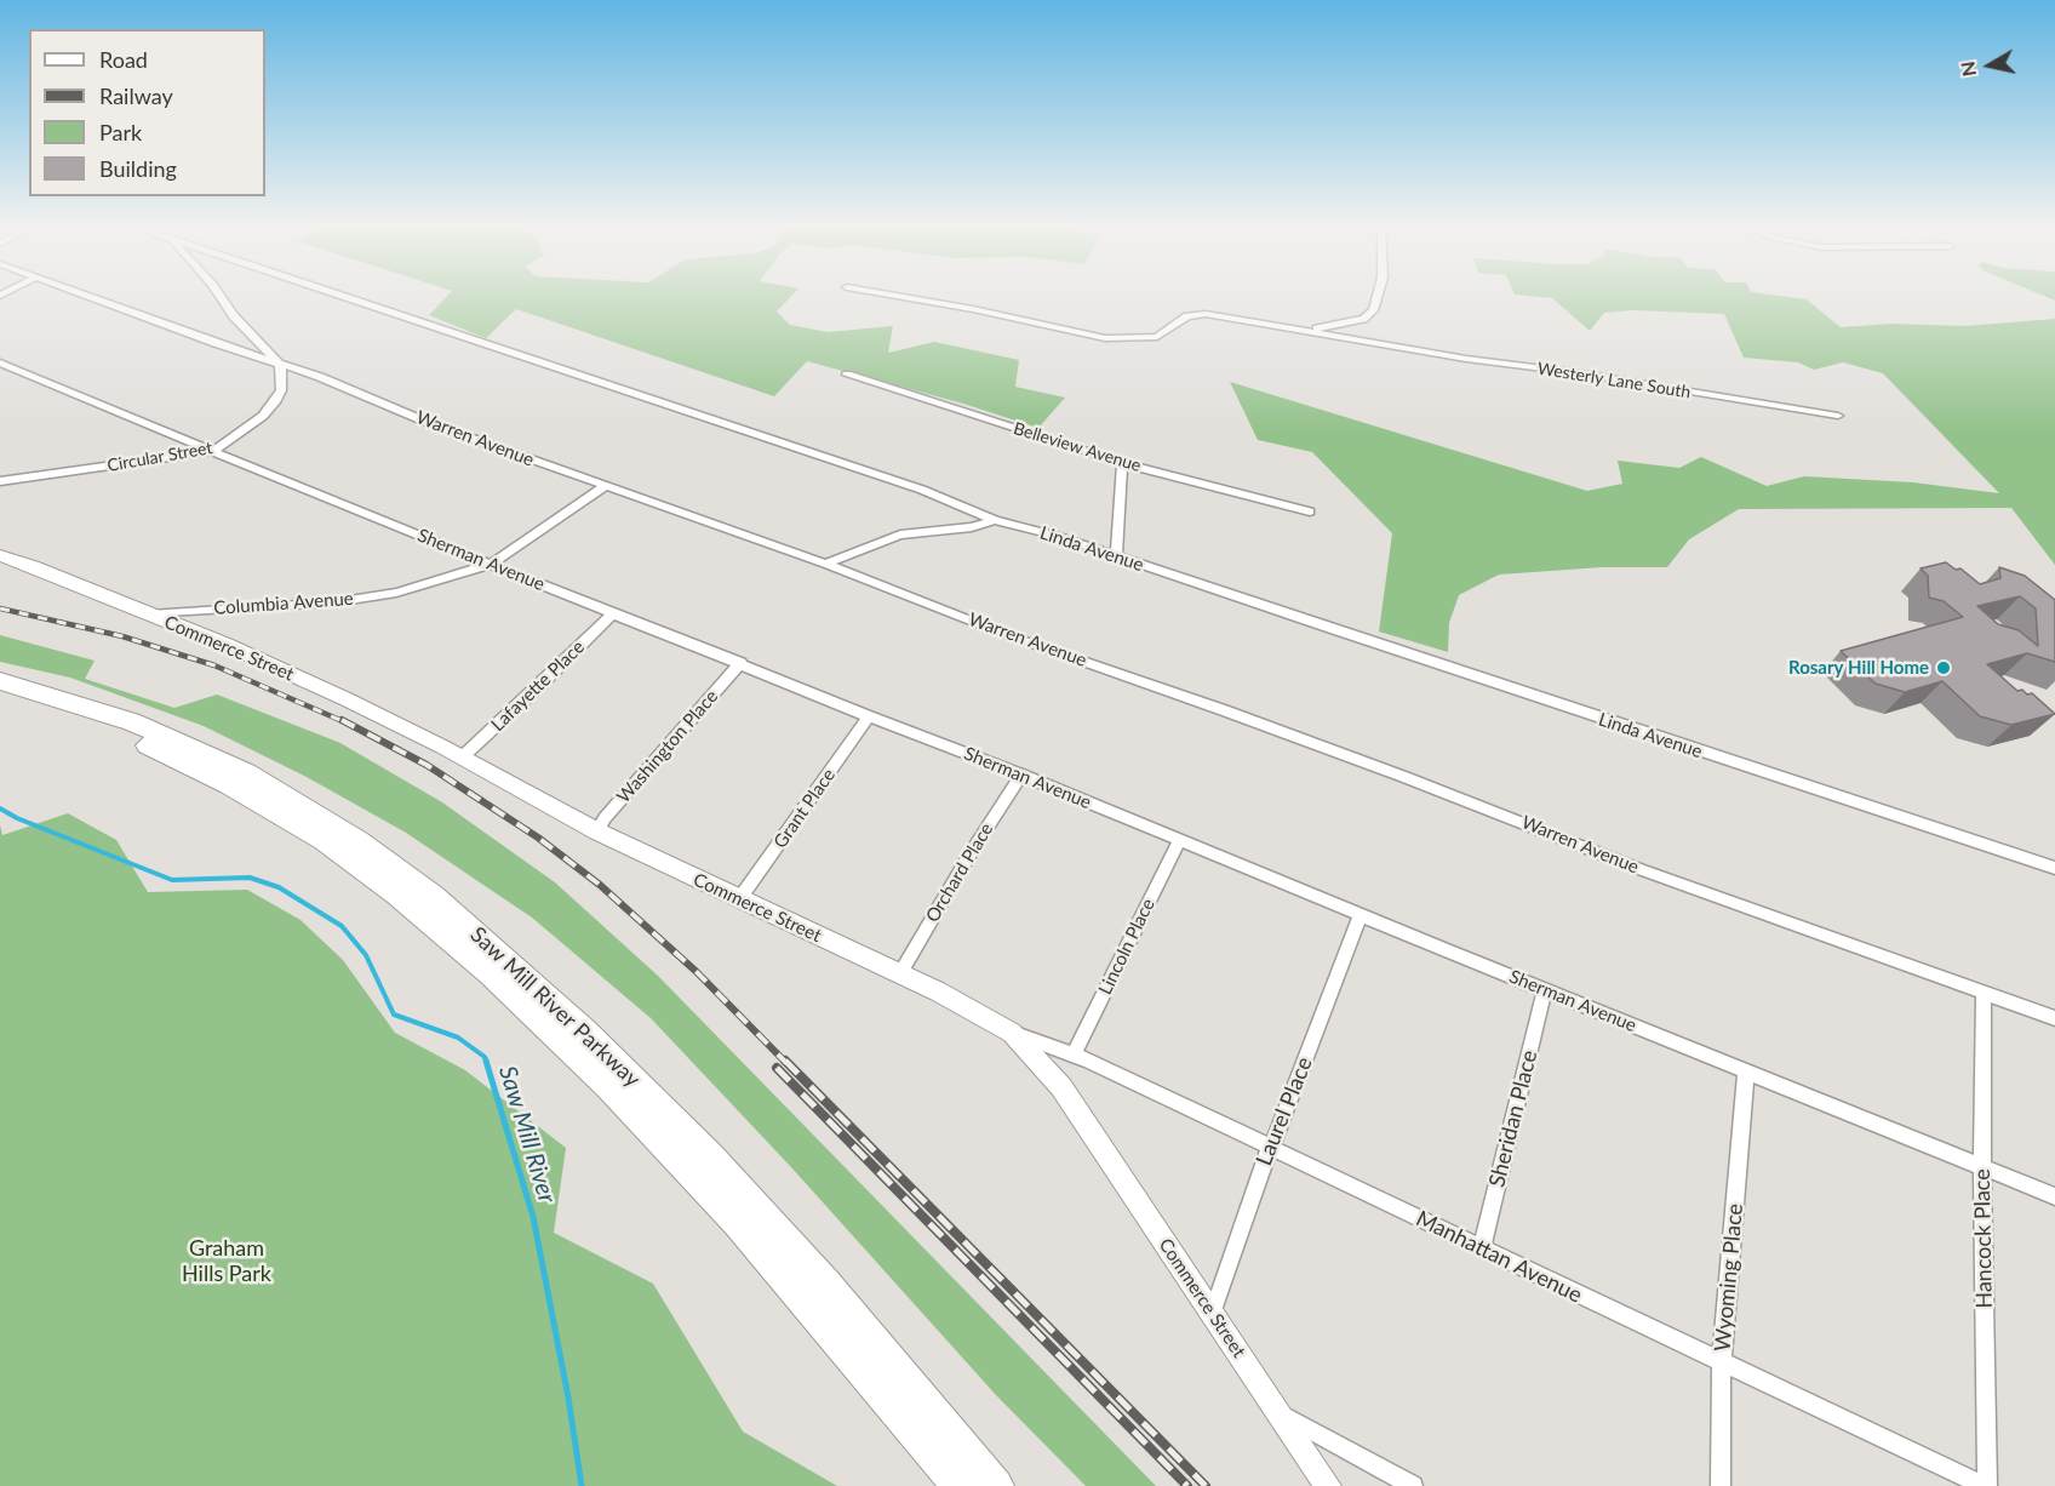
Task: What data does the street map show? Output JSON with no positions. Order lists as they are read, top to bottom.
{
  "streets": {
    "highway": ["Saw Mill River Parkway"],
    "main road": ["Commerce Street"],
    "street": [
      "Westerly Lane South",
      "Warren Avenue",
      "Belleview Avenue",
      "Circular Street",
      "Linda Avenue",
      "Sherman Avenue",
      "Columbia Avenue",
      "Lafayette Place",
      "Washington Place",
      "Grant Place",
      "Orchard Place",
      "Lincoln Place",
      "Laurel Place",
      "Sheridan Place",
      "Hancock Place",
      "Manhattan Avenue",
      "Wyoming Place"
    ]
  },
  "crossings": [
    ["Warren Avenue", "Circular Street"],
    ["Warren Avenue", "Columbia Avenue"],
    ["Warren Avenue", "Hancock Place"],
    ["Circular Street", "Sherman Avenue"],
    ["Sherman Avenue", "Columbia Avenue"],
    ["Sherman Avenue", "Lafayette Place"],
    ["Sherman Avenue", "Washington Place"],
    ["Sherman Avenue", "Grant Place"],
    ["Sherman Avenue", "Orchard Place"],
    ["Sherman Avenue", "Lincoln Place"],
    ["Sherman Avenue", "Laurel Place"],
    ["Sherman Avenue", "Sheridan Place"],
    ["Sherman Avenue", "Hancock Place"],
    ["Sherman Avenue", "Wyoming Place"],
    ["Columbia Avenue", "Commerce Street"],
    ["Commerce Street", "Lafayette Place"],
    ["Commerce Street", "Washington Place"],
    ["Commerce Street", "Grant Place"],
    ["Commerce Street", "Orchard Place"],
    ["Commerce Street", "Laurel Place"],
    ["Commerce Street", "Manhattan Avenue"],
    ["Lincoln Place", "Manhattan Avenue"],
    ["Laurel Place", "Manhattan Avenue"],
    ["Sheridan Place", "Manhattan Avenue"],
    ["Hancock Place", "Manhattan Avenue"],
    ["Manhattan Avenue", "Wyoming Place"]
  ],
  "water": ["Saw Mill River"],
  "parks": ["Graham Hills Park"],
  "places": ["Rosary Hill Home"],
  "legend": [
    "Road",
    "Railway",
    "Park",
    "Building"
  ],
  "north": "left"
}
